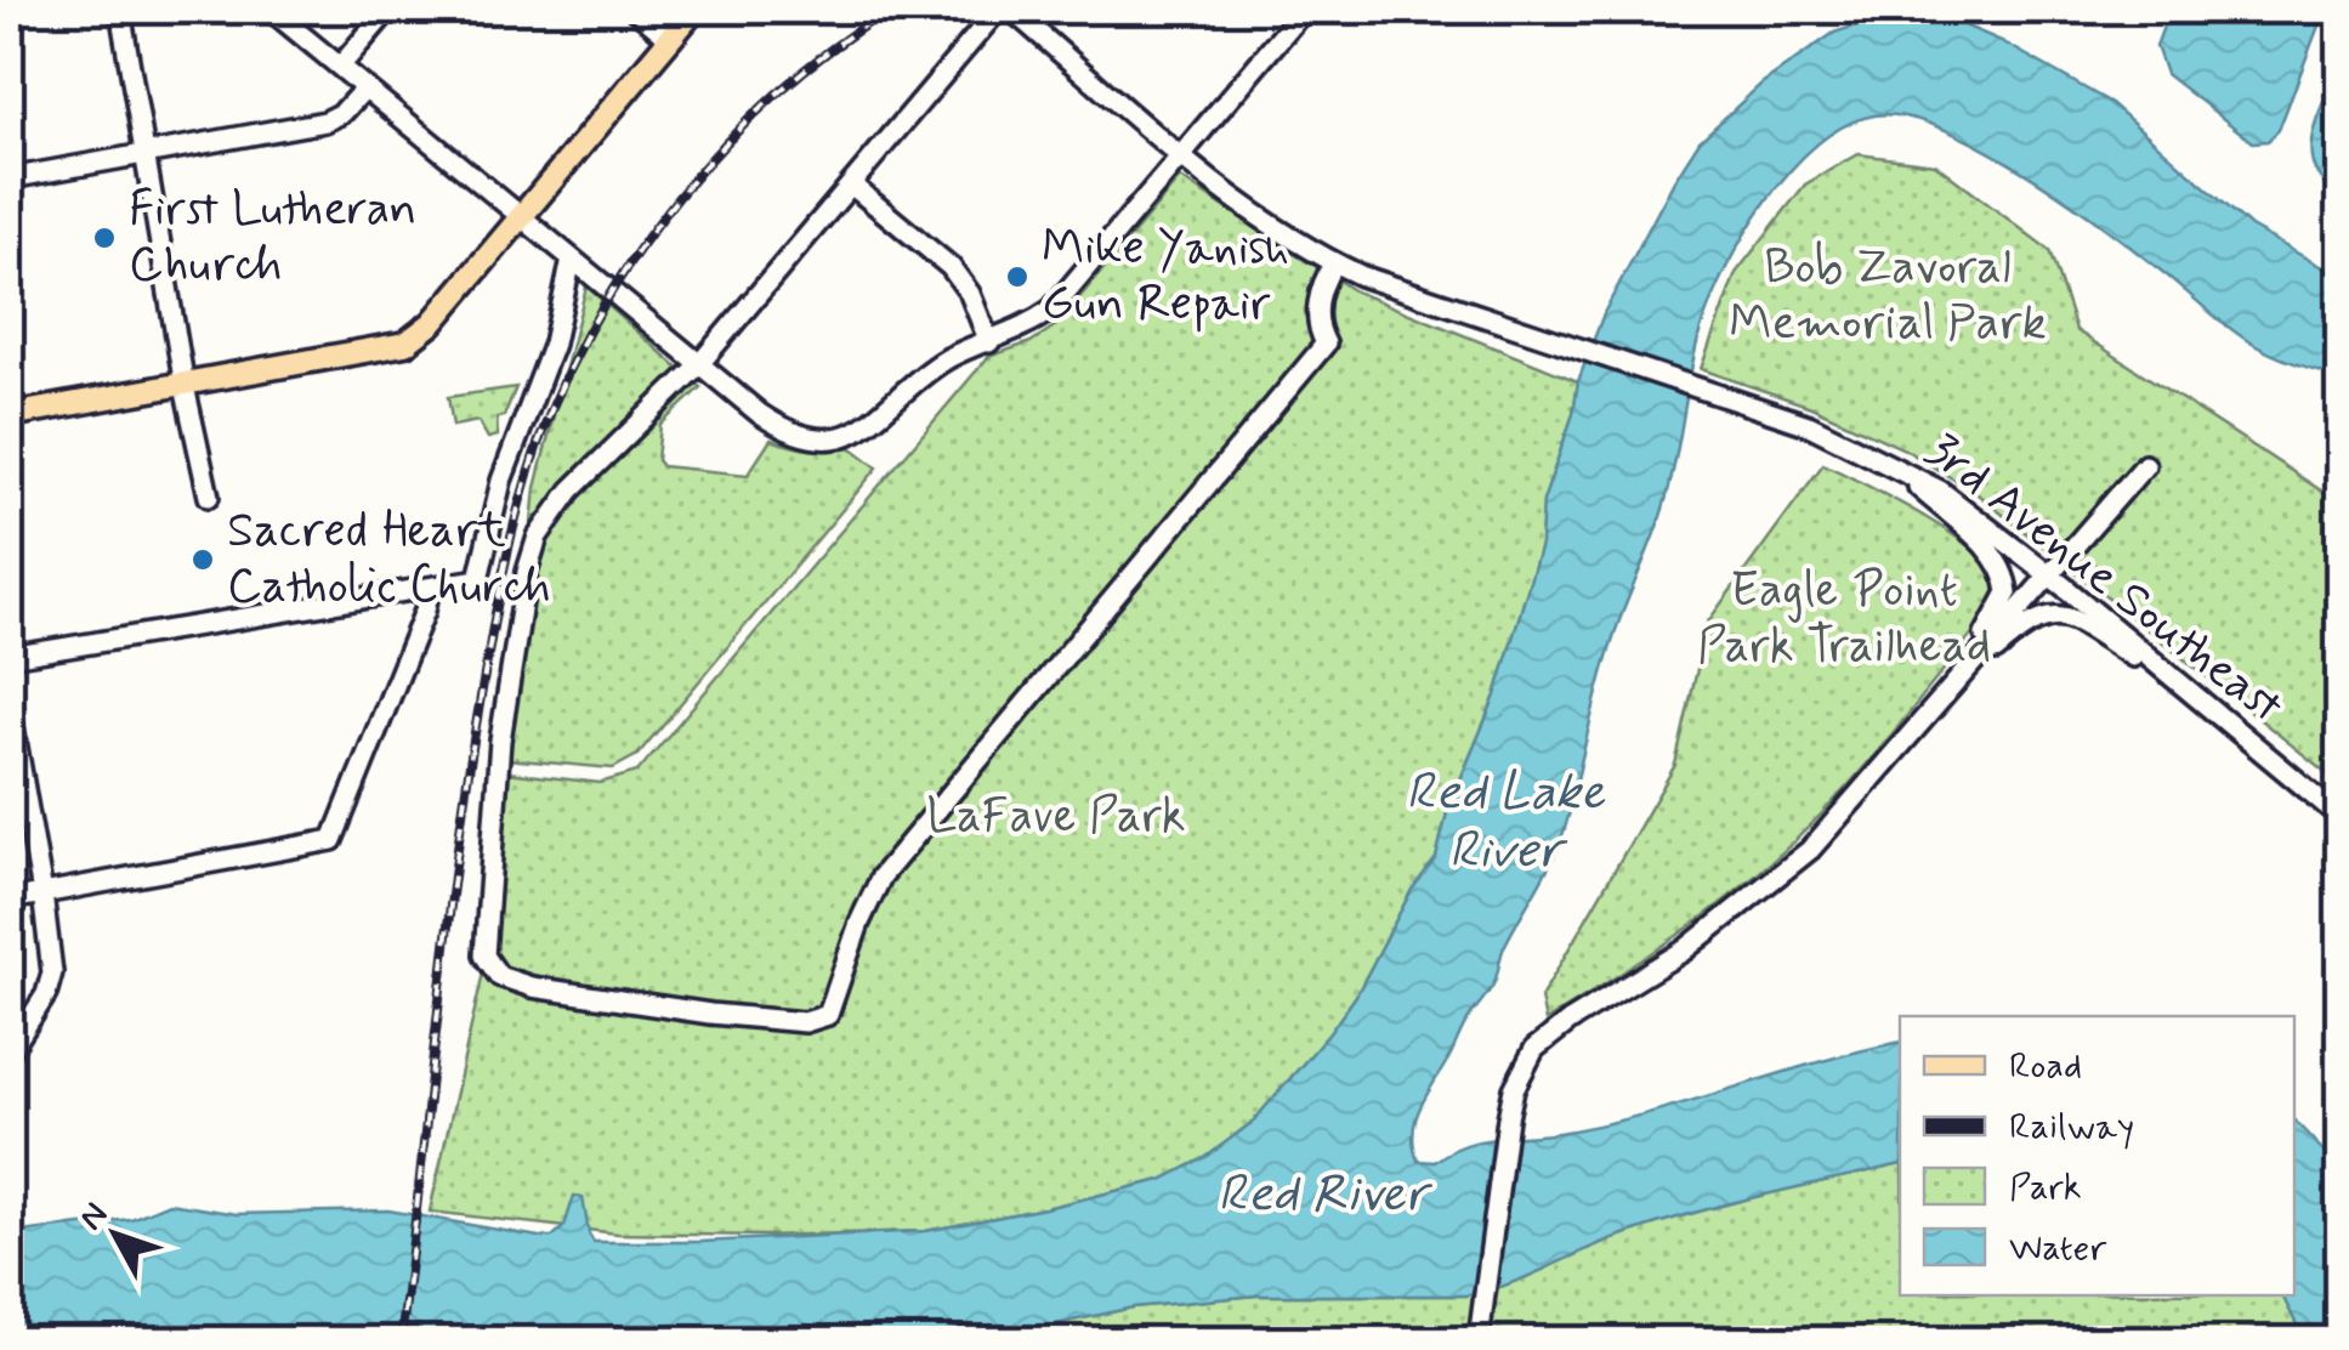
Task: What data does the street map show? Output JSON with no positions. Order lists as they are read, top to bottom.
{
  "streets": {
    "street": ["3rd Avenue Southeast"]
  },
  "water": ["Red Lake River", "Red River"],
  "parks": ["Bob Zavoral Memorial Park", "Eagle Point Park Trailhead", "LaFave Park"],
  "places": ["First Lutheran Church", "Mike Yanish Gun Repair", "Sacred Heart Catholic Church"],
  "legend": [
    "Road",
    "Railway",
    "Park",
    "Water"
  ],
  "north": "top left"
}
